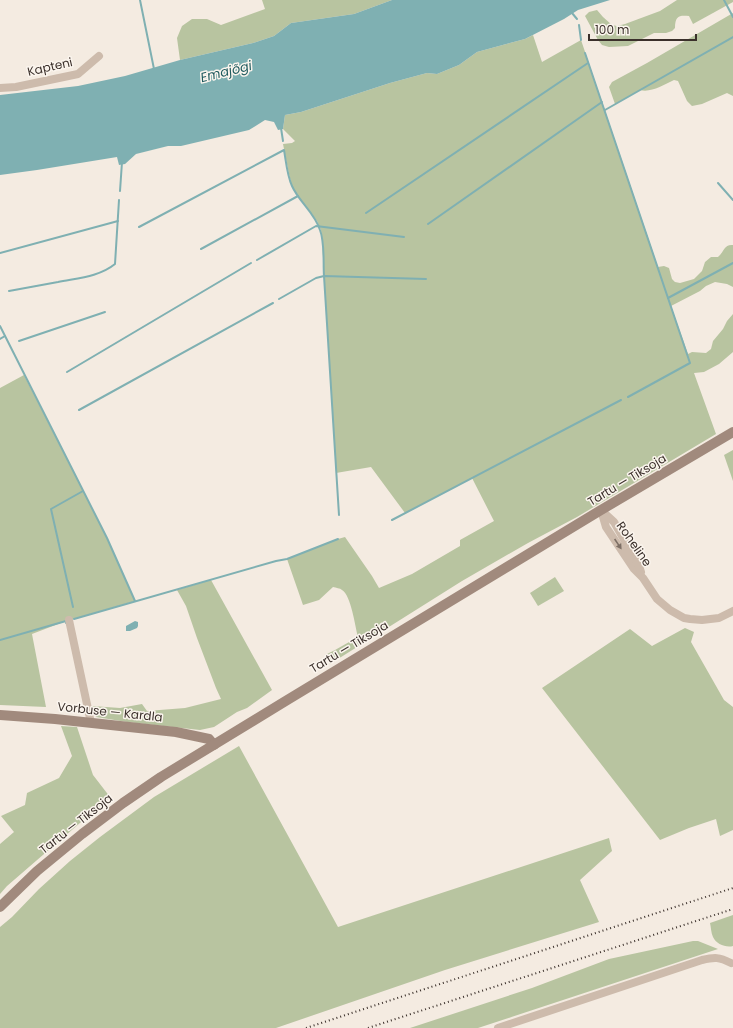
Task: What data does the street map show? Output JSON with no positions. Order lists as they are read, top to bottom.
{
  "streets": {
    "main road": ["Tartu — Tiksoja", "Vorbuse — Kardla"],
    "street": ["Kapteni", "Roheline"]
  },
  "crossings": [
    ["Tartu — Tiksoja", "Roheline"],
    ["Tartu — Tiksoja", "Vorbuse — Kardla"]
  ],
  "water": ["Emajõgi"],
  "scale_bar": "100 m"
}
